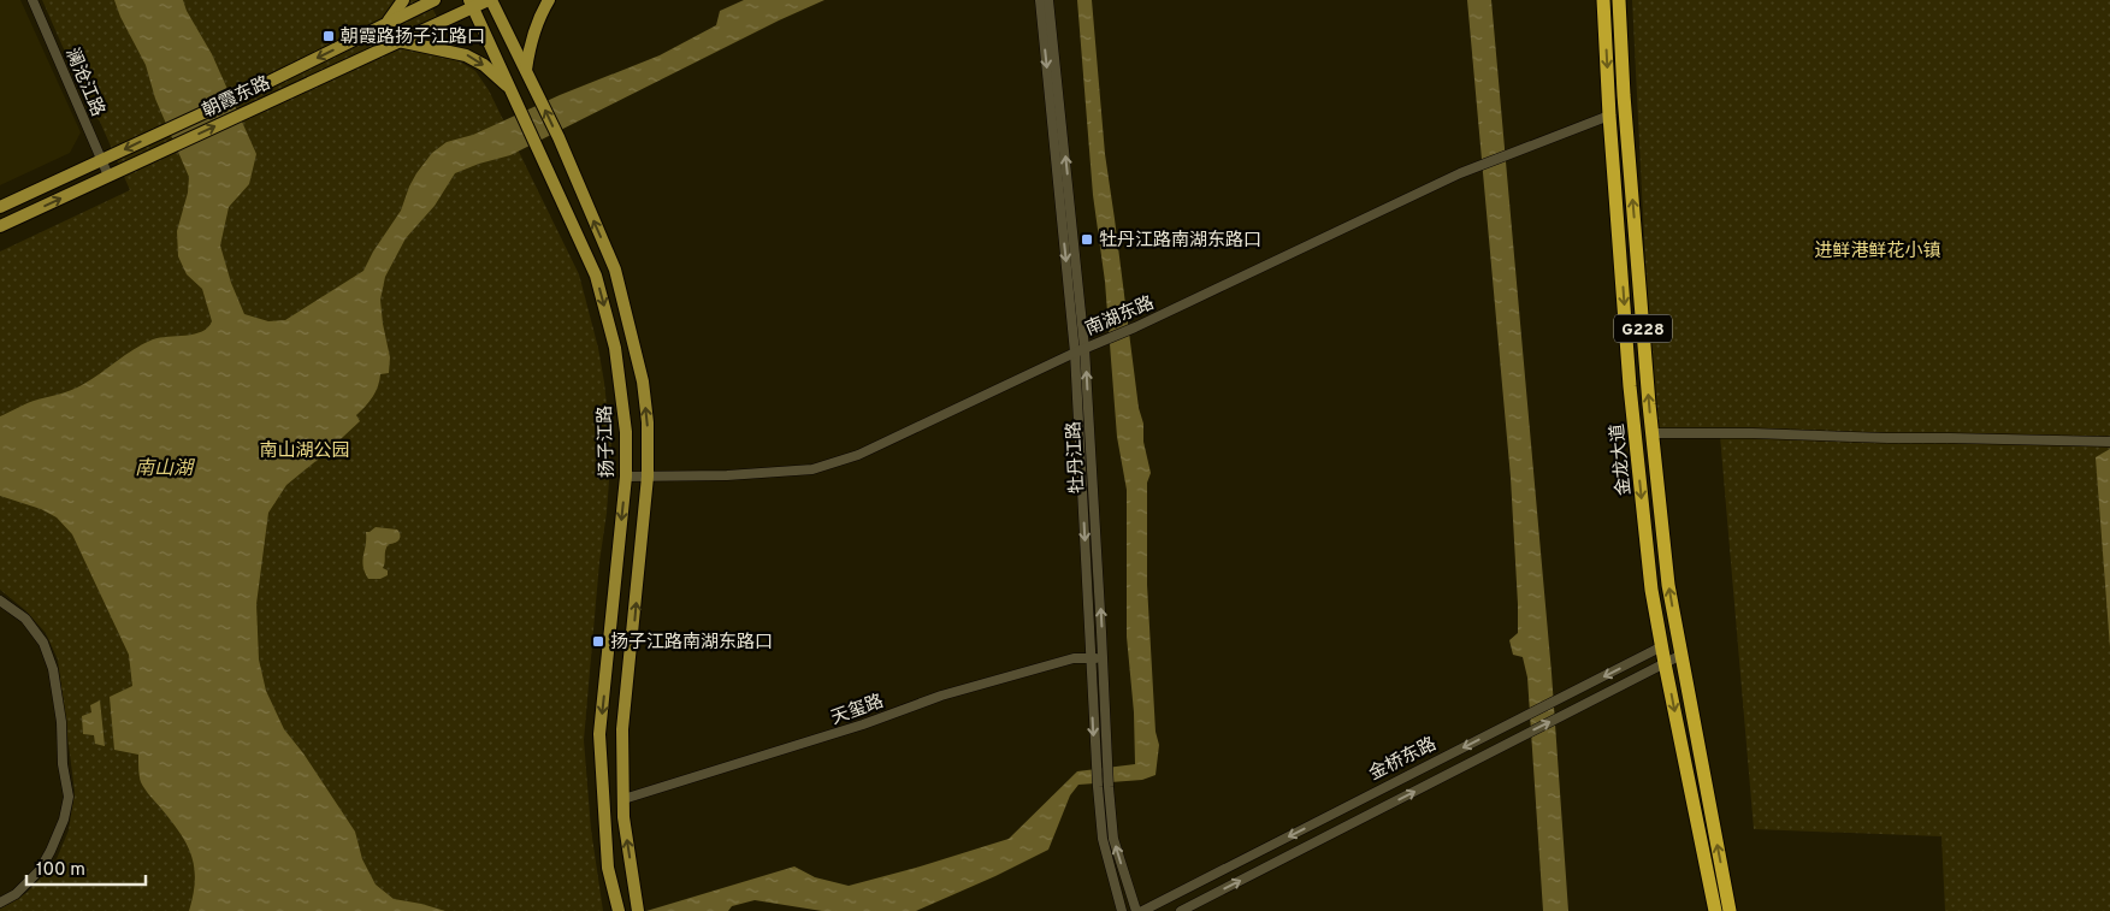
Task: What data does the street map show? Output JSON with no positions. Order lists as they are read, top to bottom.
{
  "streets": {
    "highway": ["G228", "金龙大道"],
    "main road": ["朝霞东路", "扬子江路", "金桥东路"],
    "street": [
      "澜沧江路",
      "南湖东路",
      "牡丹江路",
      "天玺路"
    ]
  },
  "crossings": [
    ["澜沧江路", "朝霞东路"],
    ["朝霞东路", "扬子江路"],
    ["南湖东路", "扬子江路"],
    ["南湖东路", "牡丹江路"],
    ["南湖东路", "金龙大道"],
    ["牡丹江路", "天玺路"],
    ["金龙大道", "金桥东路"]
  ],
  "water": ["南山湖"],
  "parks": ["进鲜港鲜花小镇", "南山湖公园"],
  "places": {
    "transit": ["朝霞路扬子江路口", "牡丹江路南湖东路口", "扬子江路南湖东路口"]
  },
  "scale_bar": "100 m"
}
